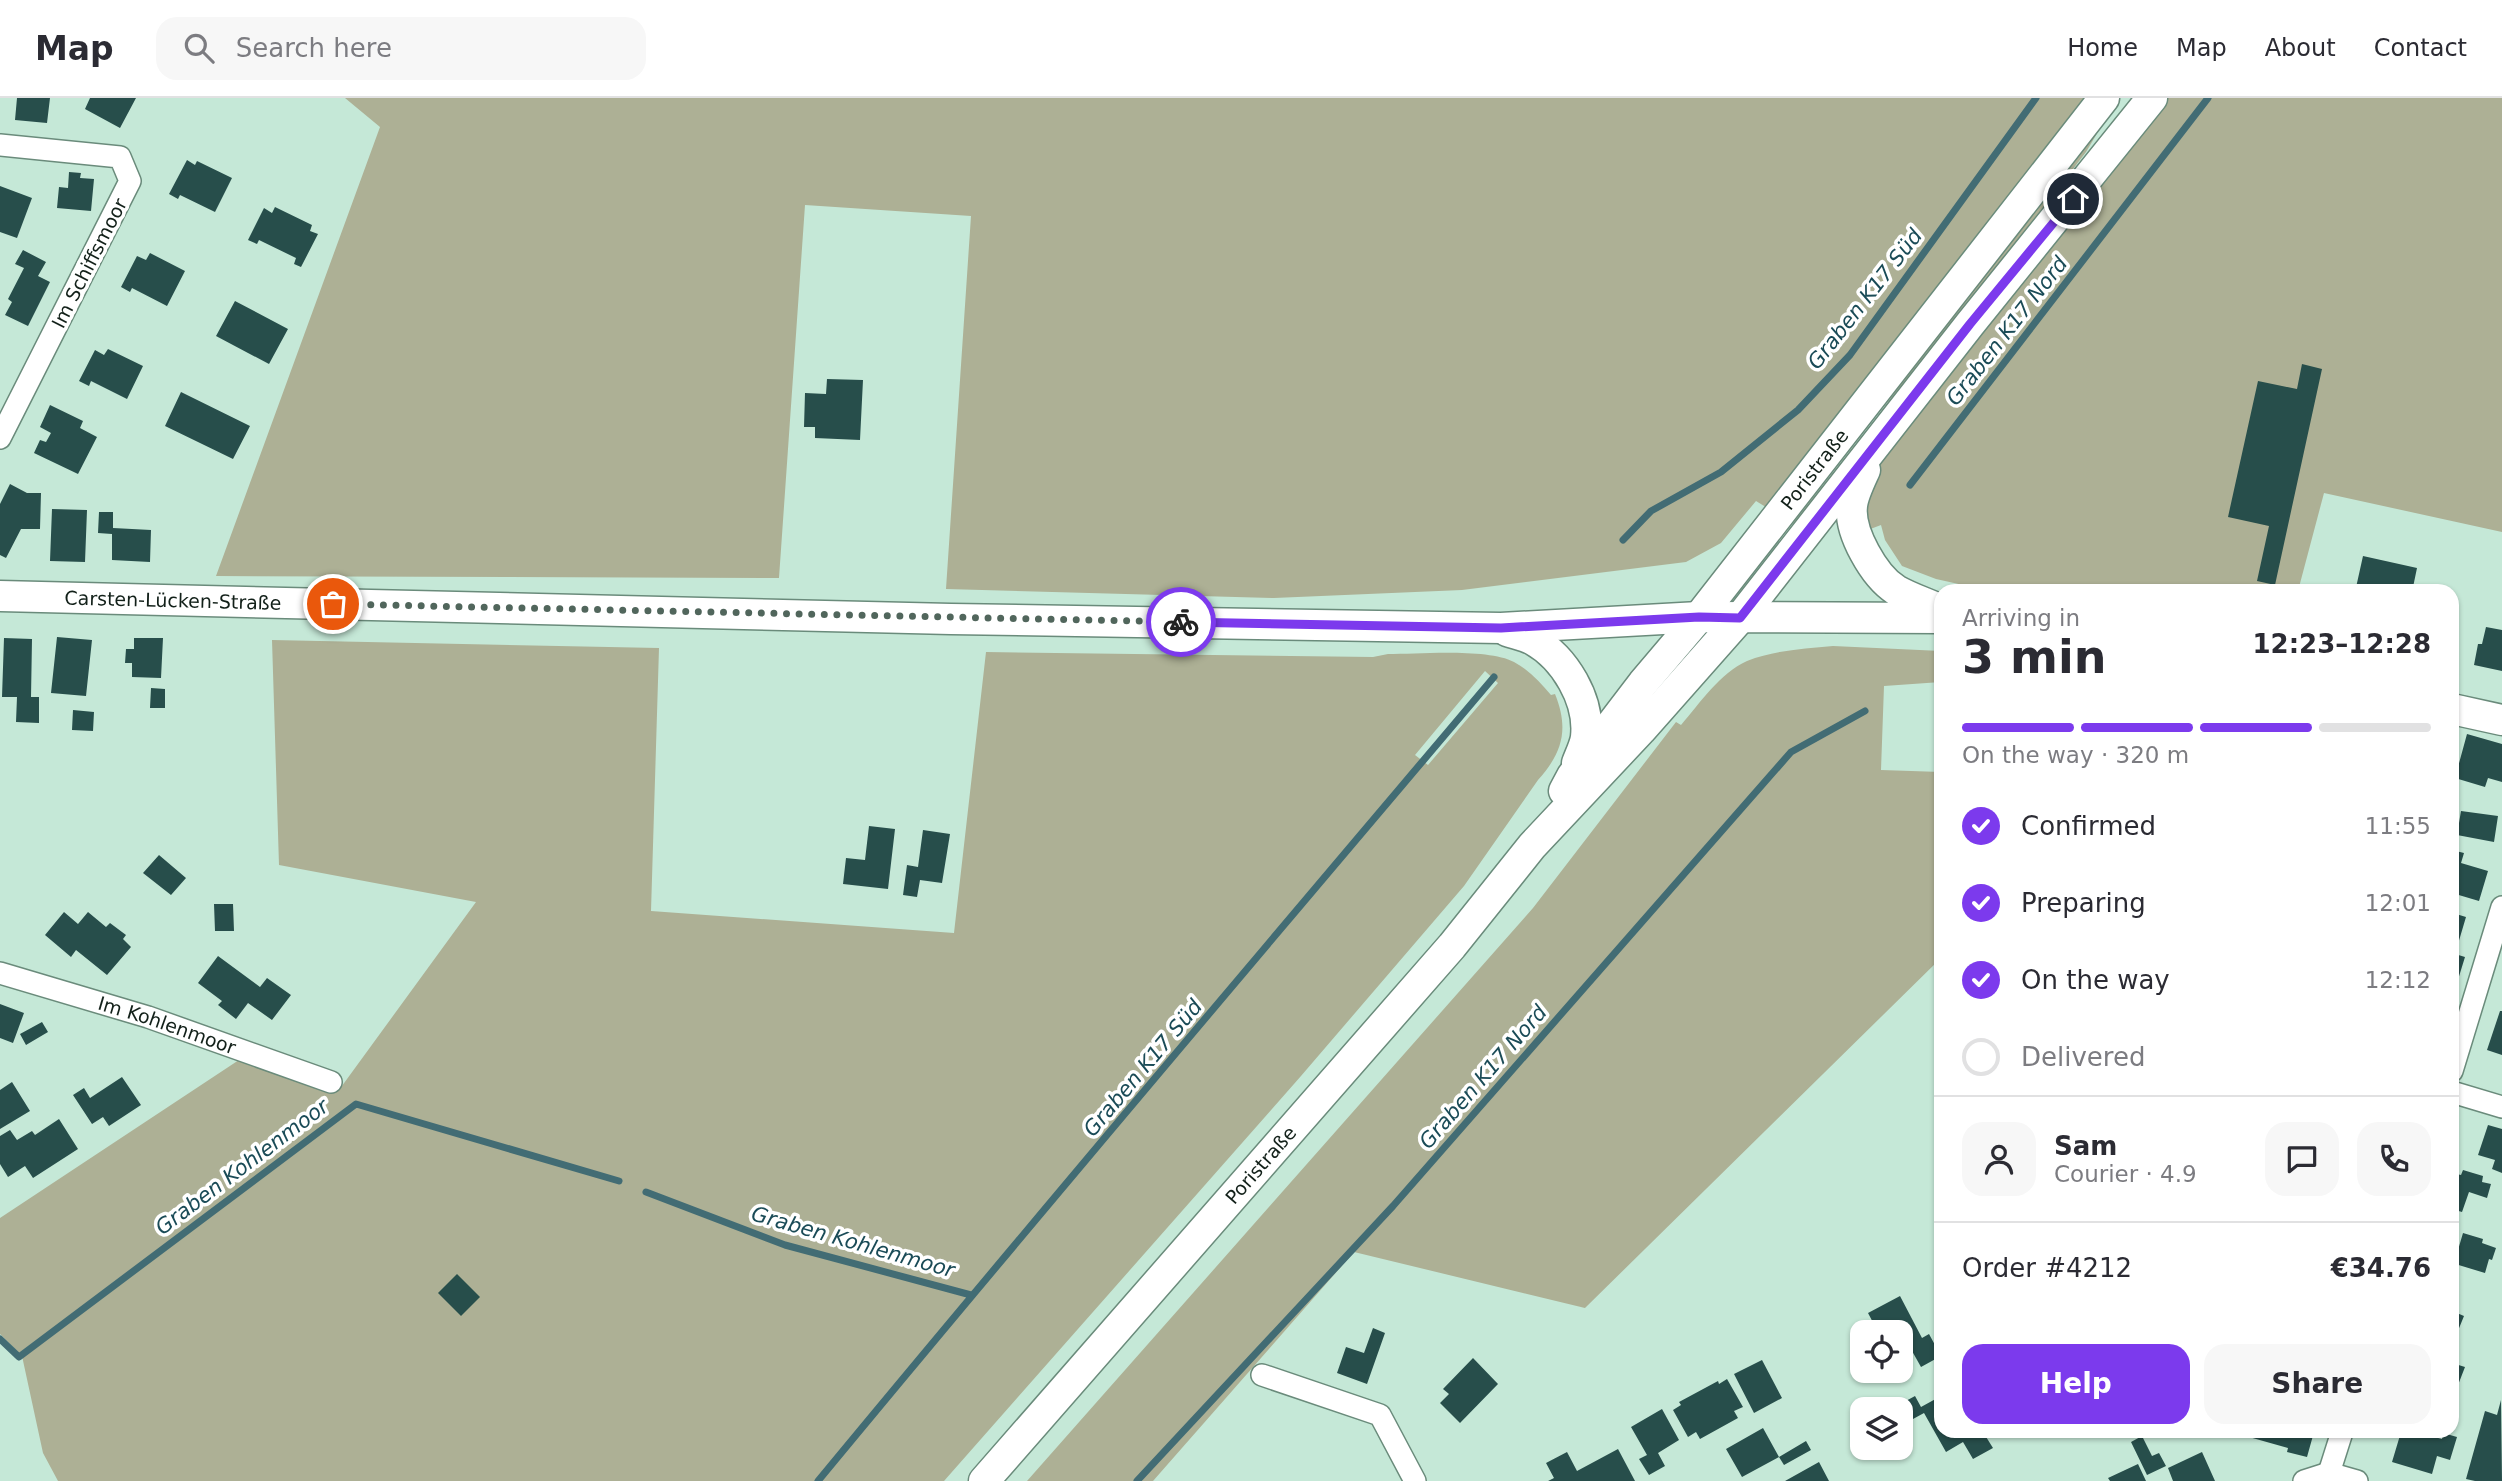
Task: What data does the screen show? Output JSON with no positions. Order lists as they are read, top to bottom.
{
  "streets": {
    "main road": ["Poristraße", "Carsten-Lücken-Straße"],
    "street": ["Im Schiffsmoor", "Im Kohlenmoor"]
  },
  "crossings": [
    ["Poristraße", "Carsten-Lücken-Straße"]
  ],
  "water": ["Graben K17 Süd", "Graben K17 Nord", "Graben Kohlenmoor"],
  "page": {
    "header": "Map",
    "search": "Search here",
    "nav": [
      "Home",
      "Map",
      "About",
      "Contact"
    ],
    "heading": ["3 min", "Arriving in", "12:23–12:28"],
    "panel": [
      "Sam",
      "Courier · 4.9",
      "Order #4212",
      "€34.76"
    ],
    "bar": "On the way · 320 m",
    "list": [
      ["Confirmed", "11:55"],
      ["Preparing", "12:01"],
      ["On the way", "12:12"],
      "Delivered"
    ],
    "buttons": ["Help", "Share"]
  }
}
